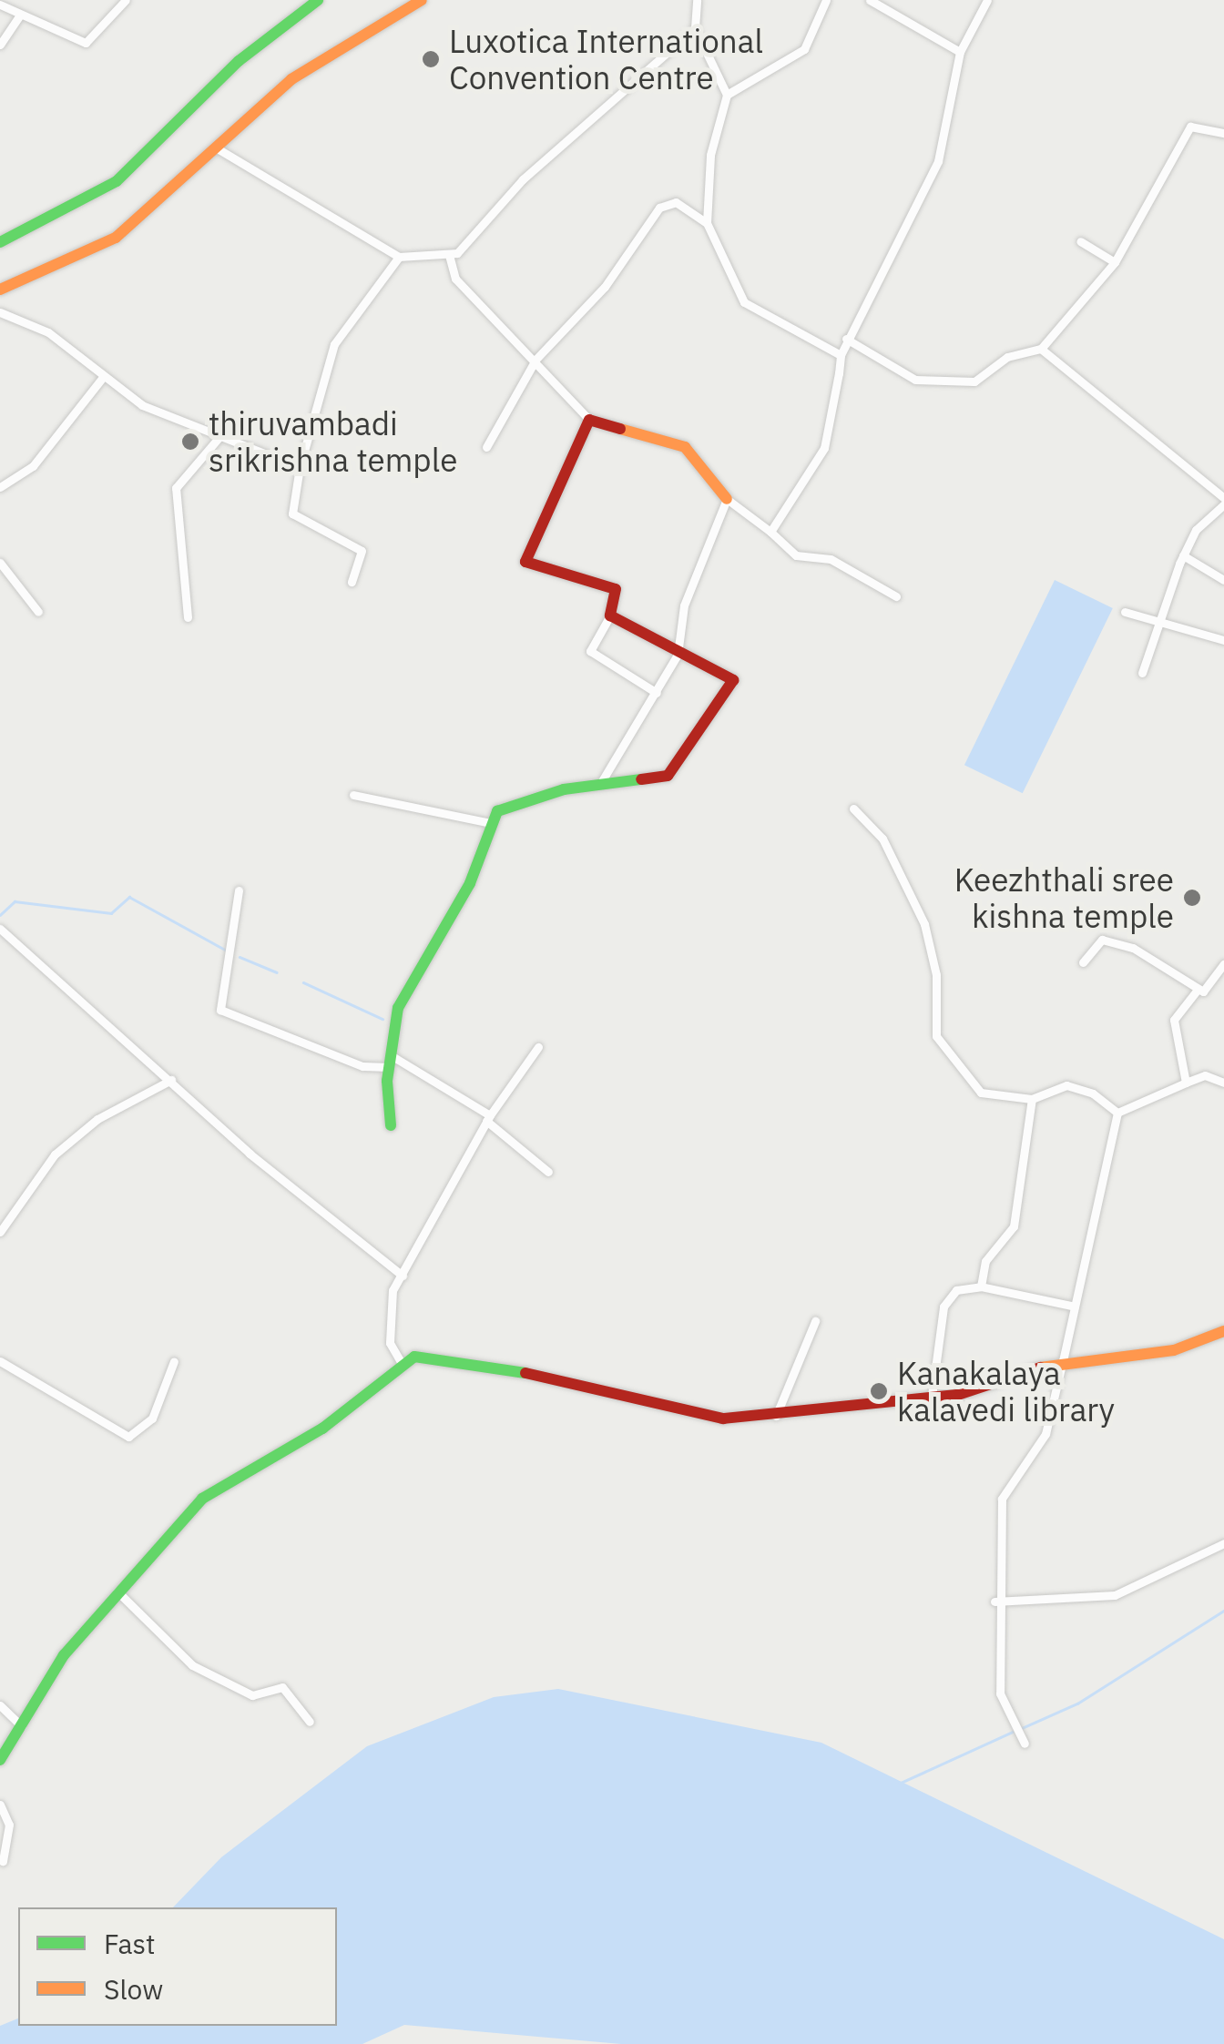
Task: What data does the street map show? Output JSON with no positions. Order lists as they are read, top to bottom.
{
  "places": [
    "Luxotica International Convention Centre",
    "thiruvambadi srikrishna temple",
    "Keezhthali sree kishna temple",
    "Kanakalaya kalavedi library"
  ],
  "legend": ["Fast", "Slow"]
}
